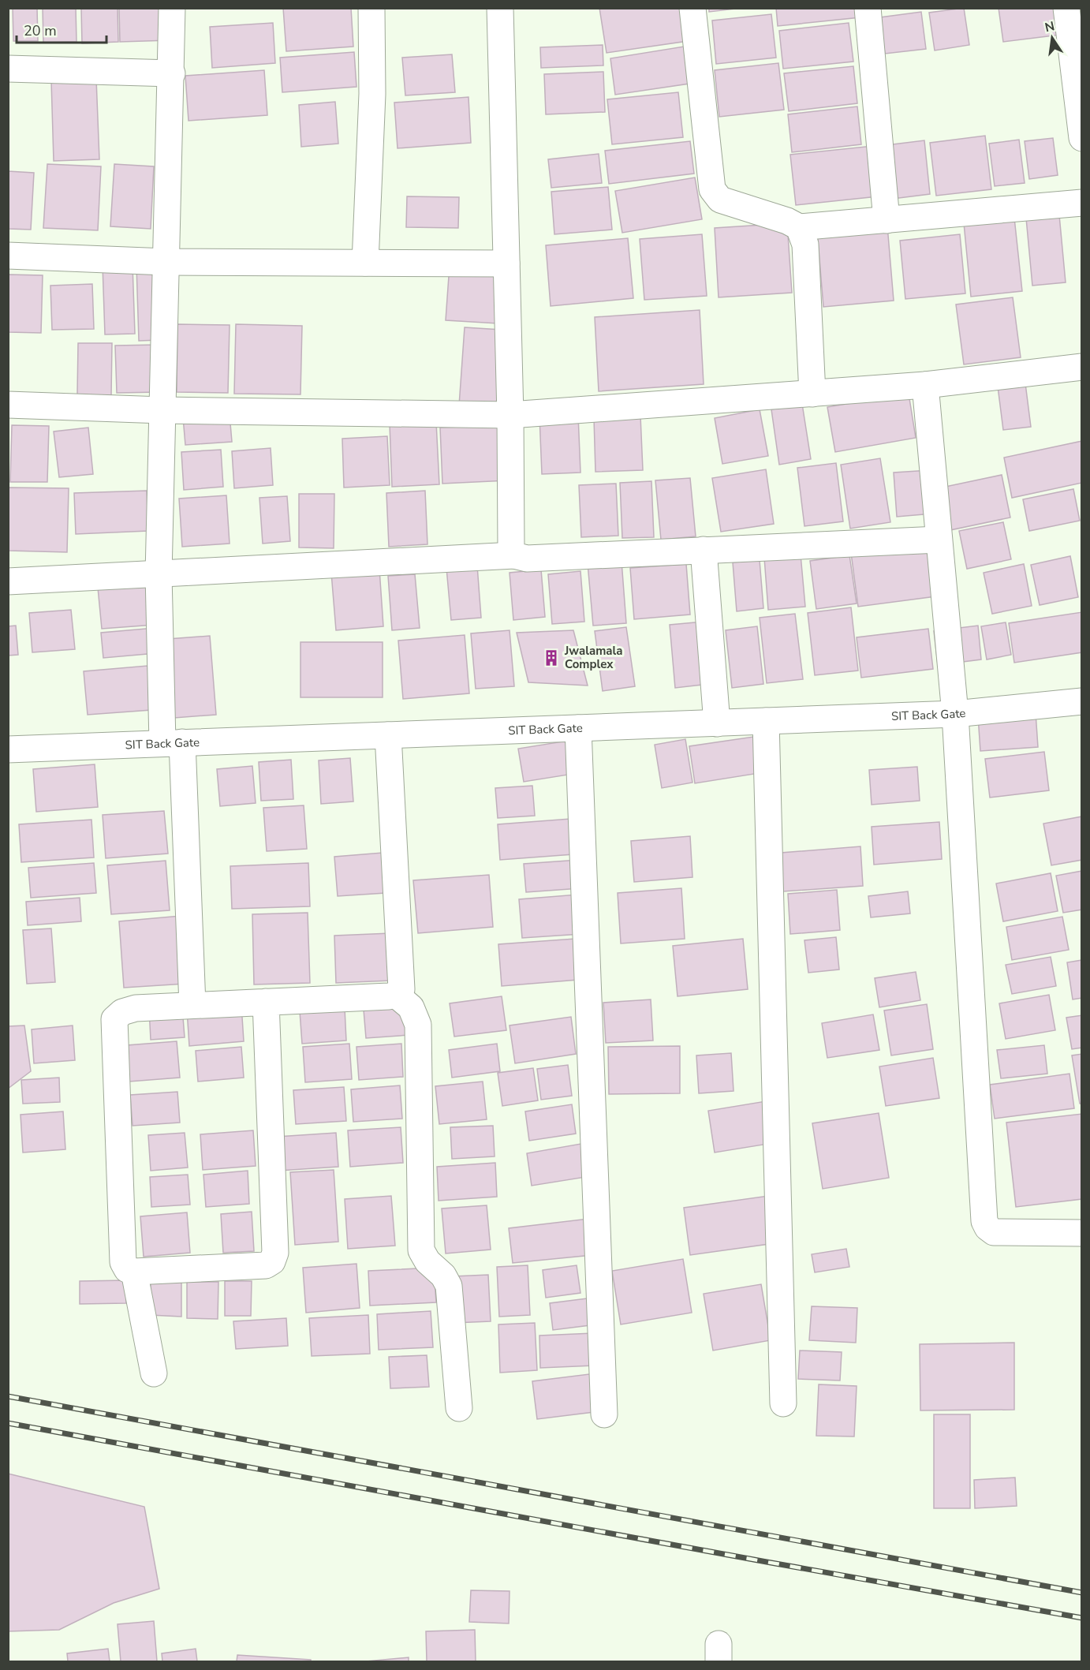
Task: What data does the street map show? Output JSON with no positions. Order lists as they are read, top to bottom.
{
  "streets": {
    "street": ["SIT Back Gate"]
  },
  "places": {
    "building": ["Jwalamala Complex"]
  },
  "scale_bar": "20 m",
  "north": "top"
}
